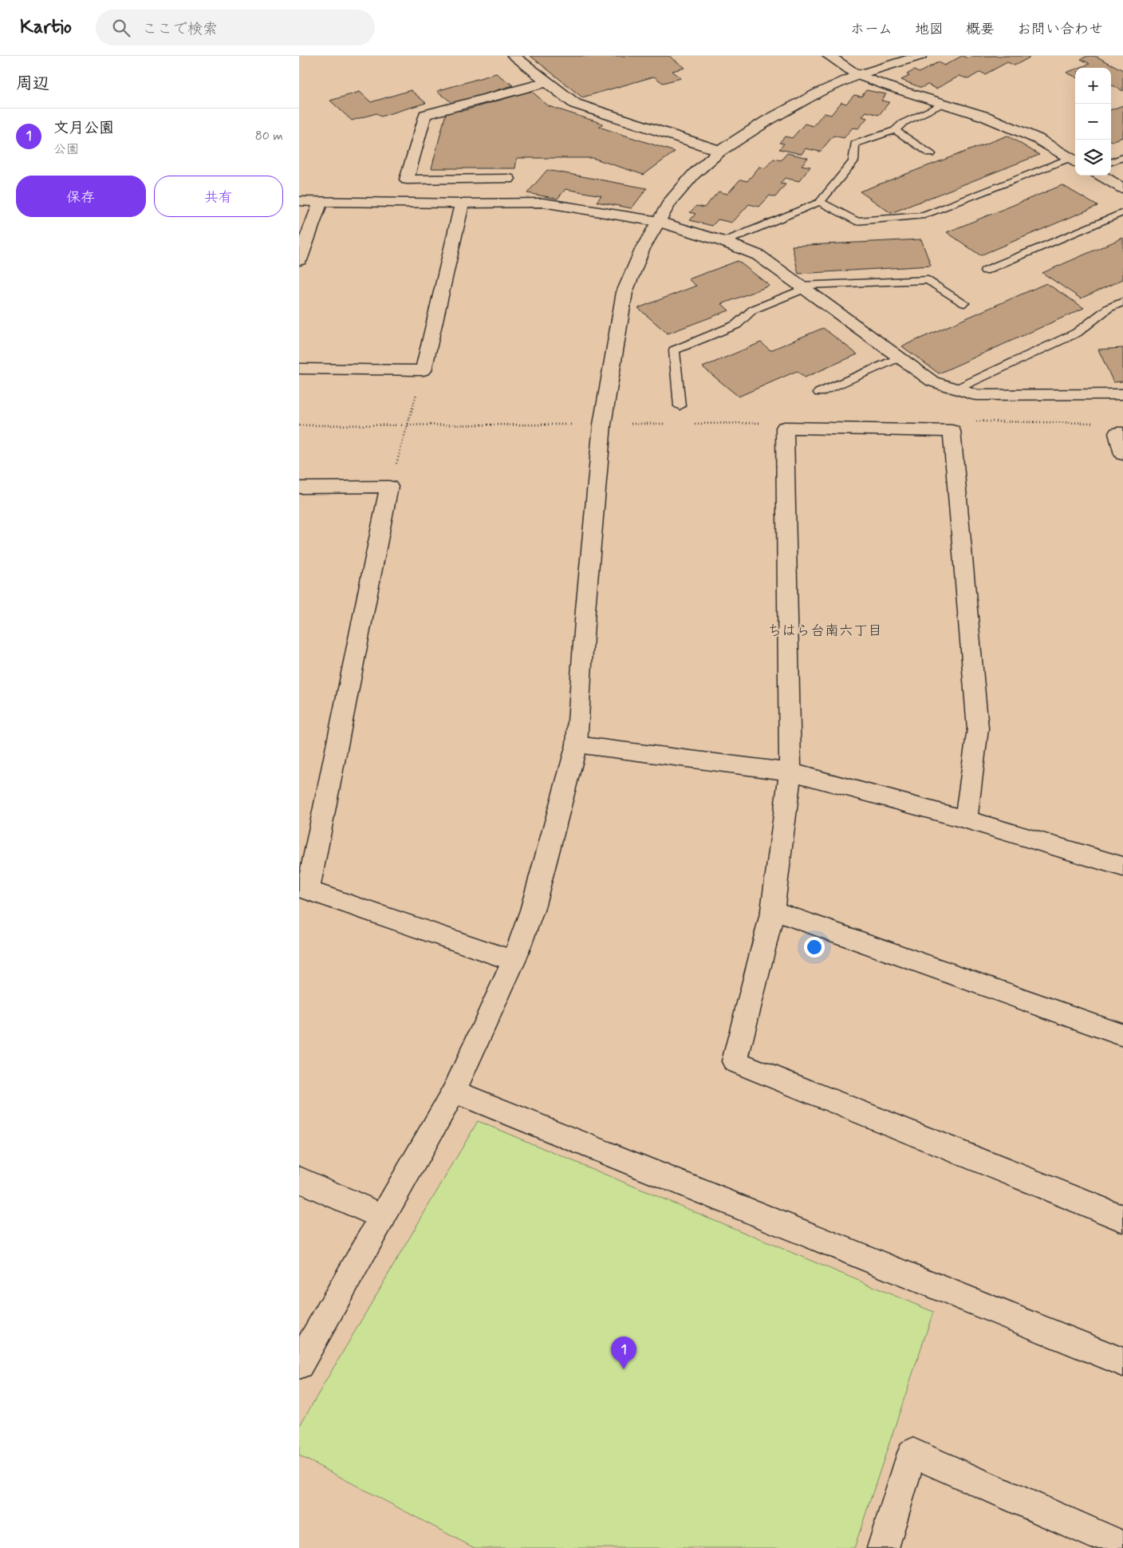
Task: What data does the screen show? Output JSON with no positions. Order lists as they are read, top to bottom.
{
  "districts": ["ちはら台南六丁目"],
  "page": {
    "header": "Kartio",
    "search": "ここで検索",
    "nav": [
      "ホーム",
      "地図",
      "概要",
      "お問い合わせ"
    ],
    "heading": "周辺",
    "map_buttons": ["+", "−"],
    "list": [
      {
        "mark": "1",
        "name": "文月公園",
        "note": "公園",
        "value": "80 m"
      }
    ],
    "buttons": ["保存", "共有"],
    "pins": "1"
  }
}
